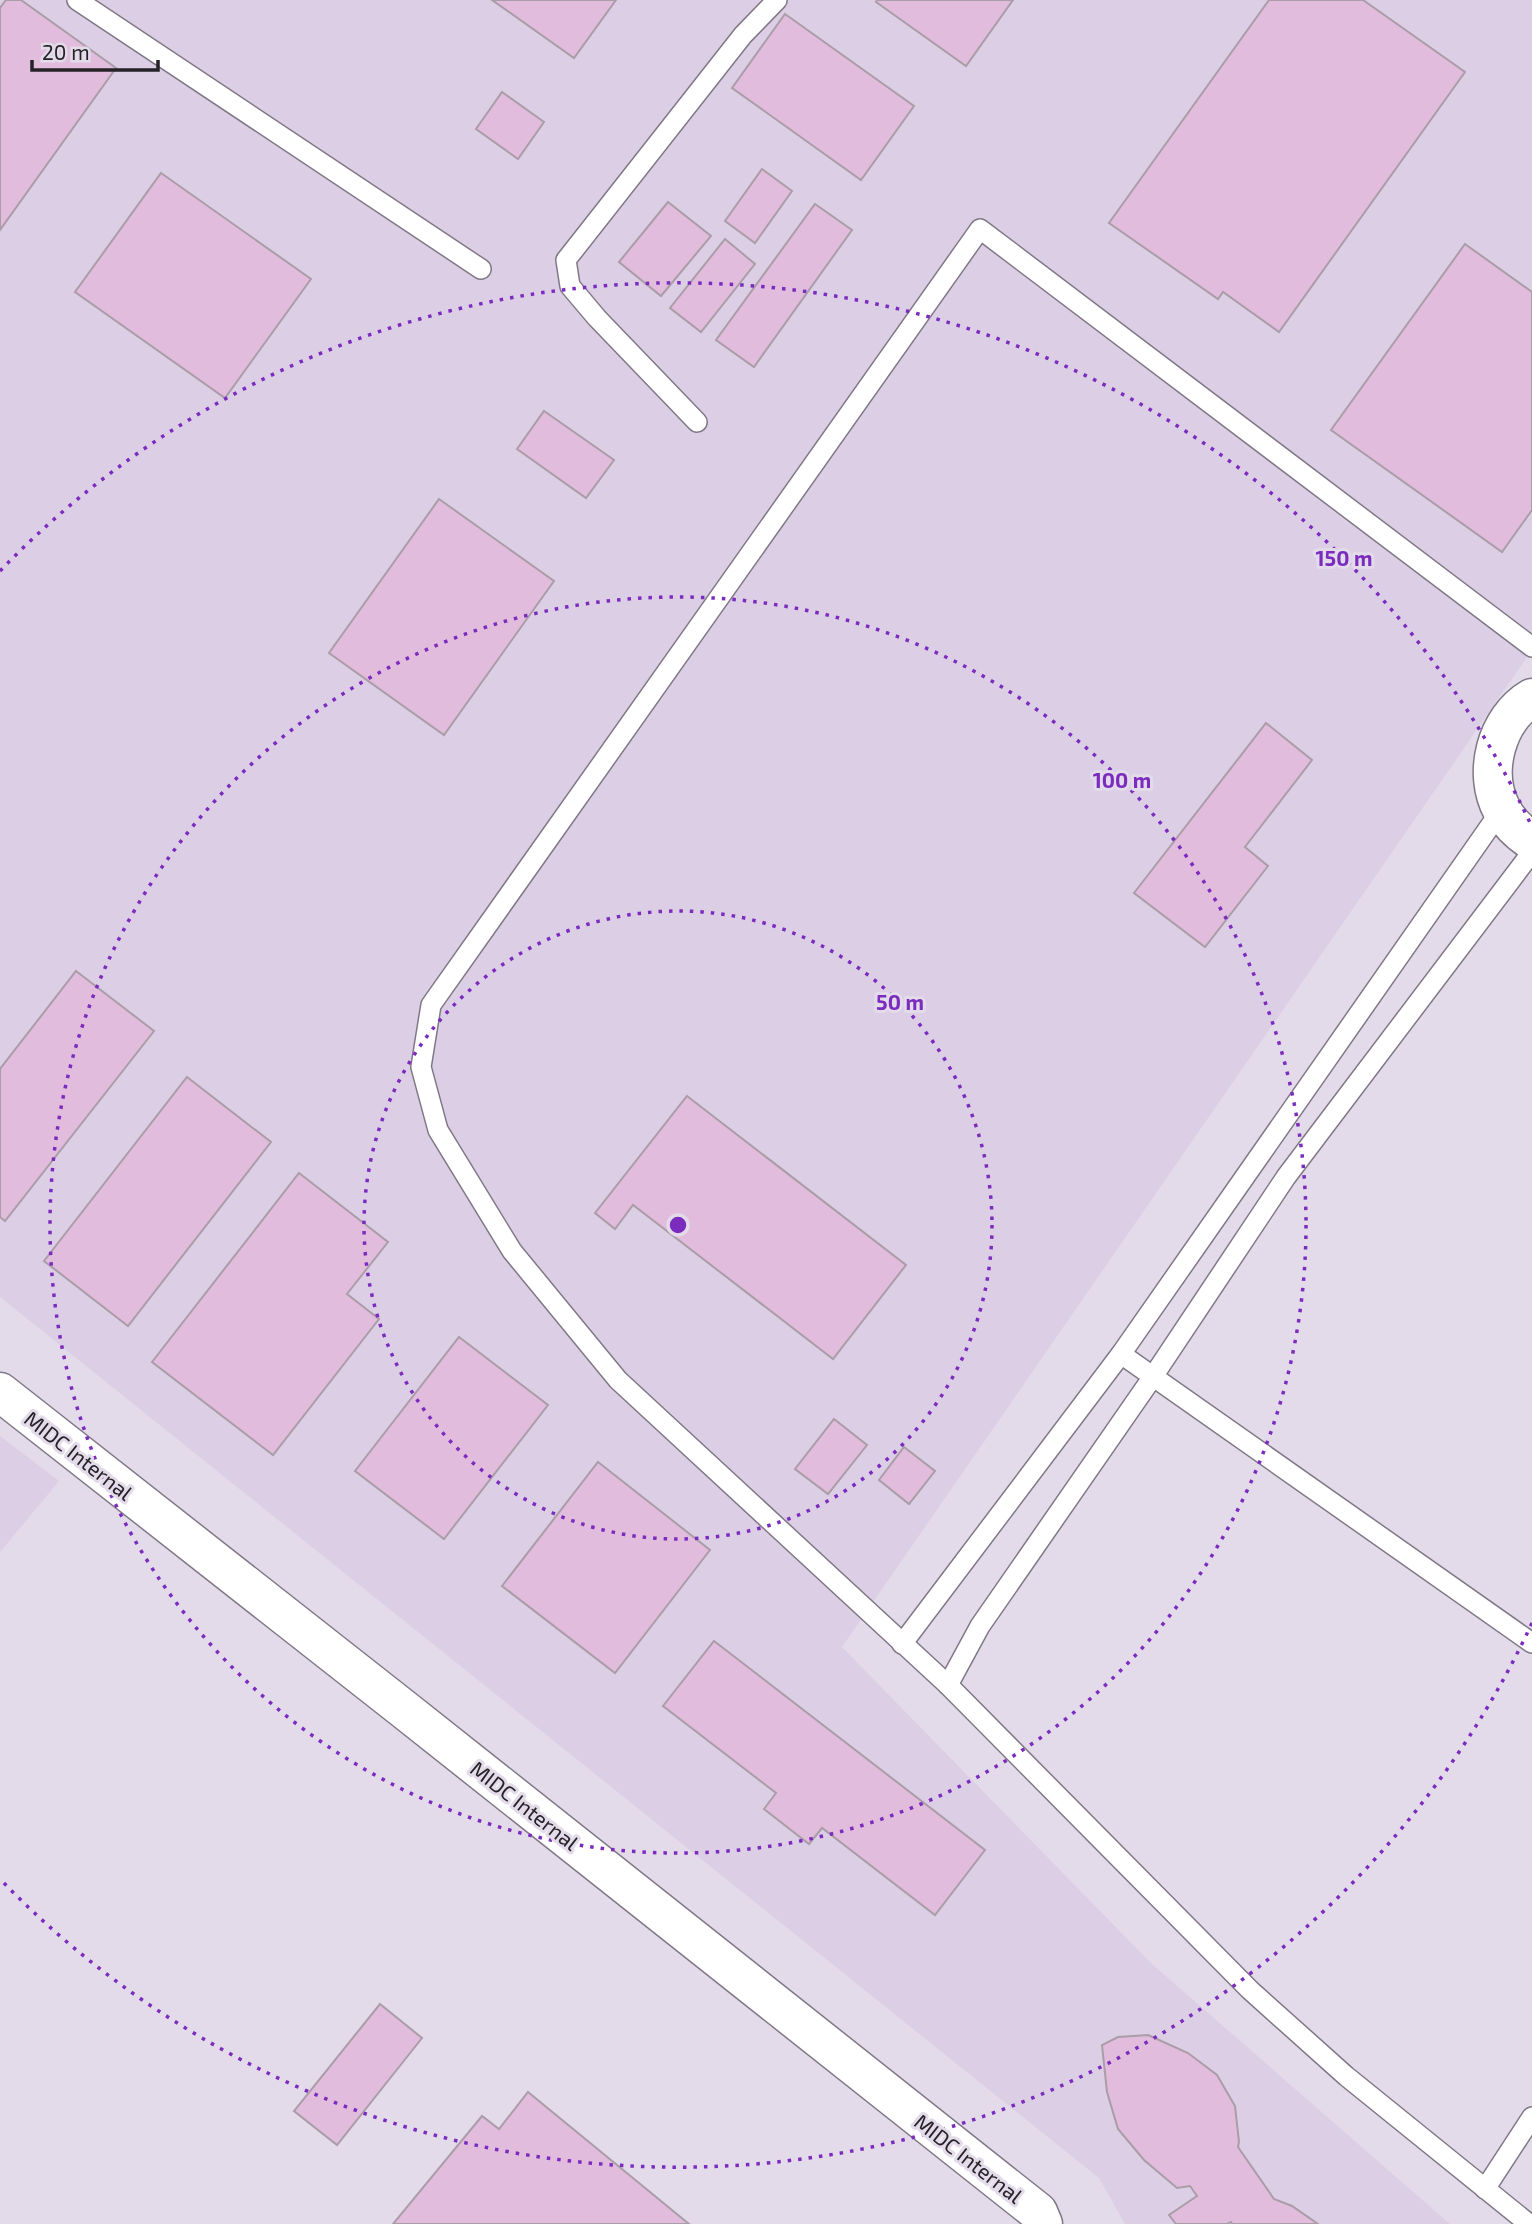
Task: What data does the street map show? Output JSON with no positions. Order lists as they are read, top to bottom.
{
  "streets": {
    "street": ["MIDC Internal"]
  },
  "scale_bar": "20 m",
  "rings": ["150 m", "100 m", "50 m"]
}
